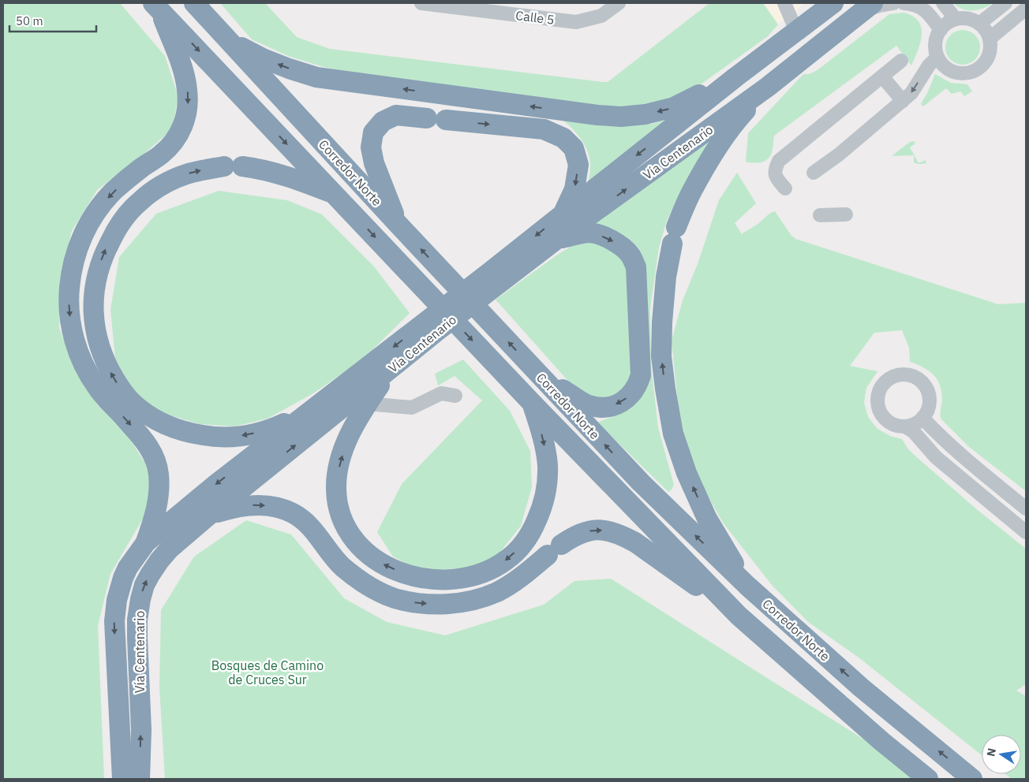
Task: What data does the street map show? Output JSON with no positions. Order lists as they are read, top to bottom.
{
  "streets": {
    "highway": ["Vía Centenario", "Corredor Norte"],
    "street": ["Calle 5"]
  },
  "parks": ["Bosques de Camino de Cruces Sur"],
  "scale_bar": "50 m",
  "north": "left"
}
